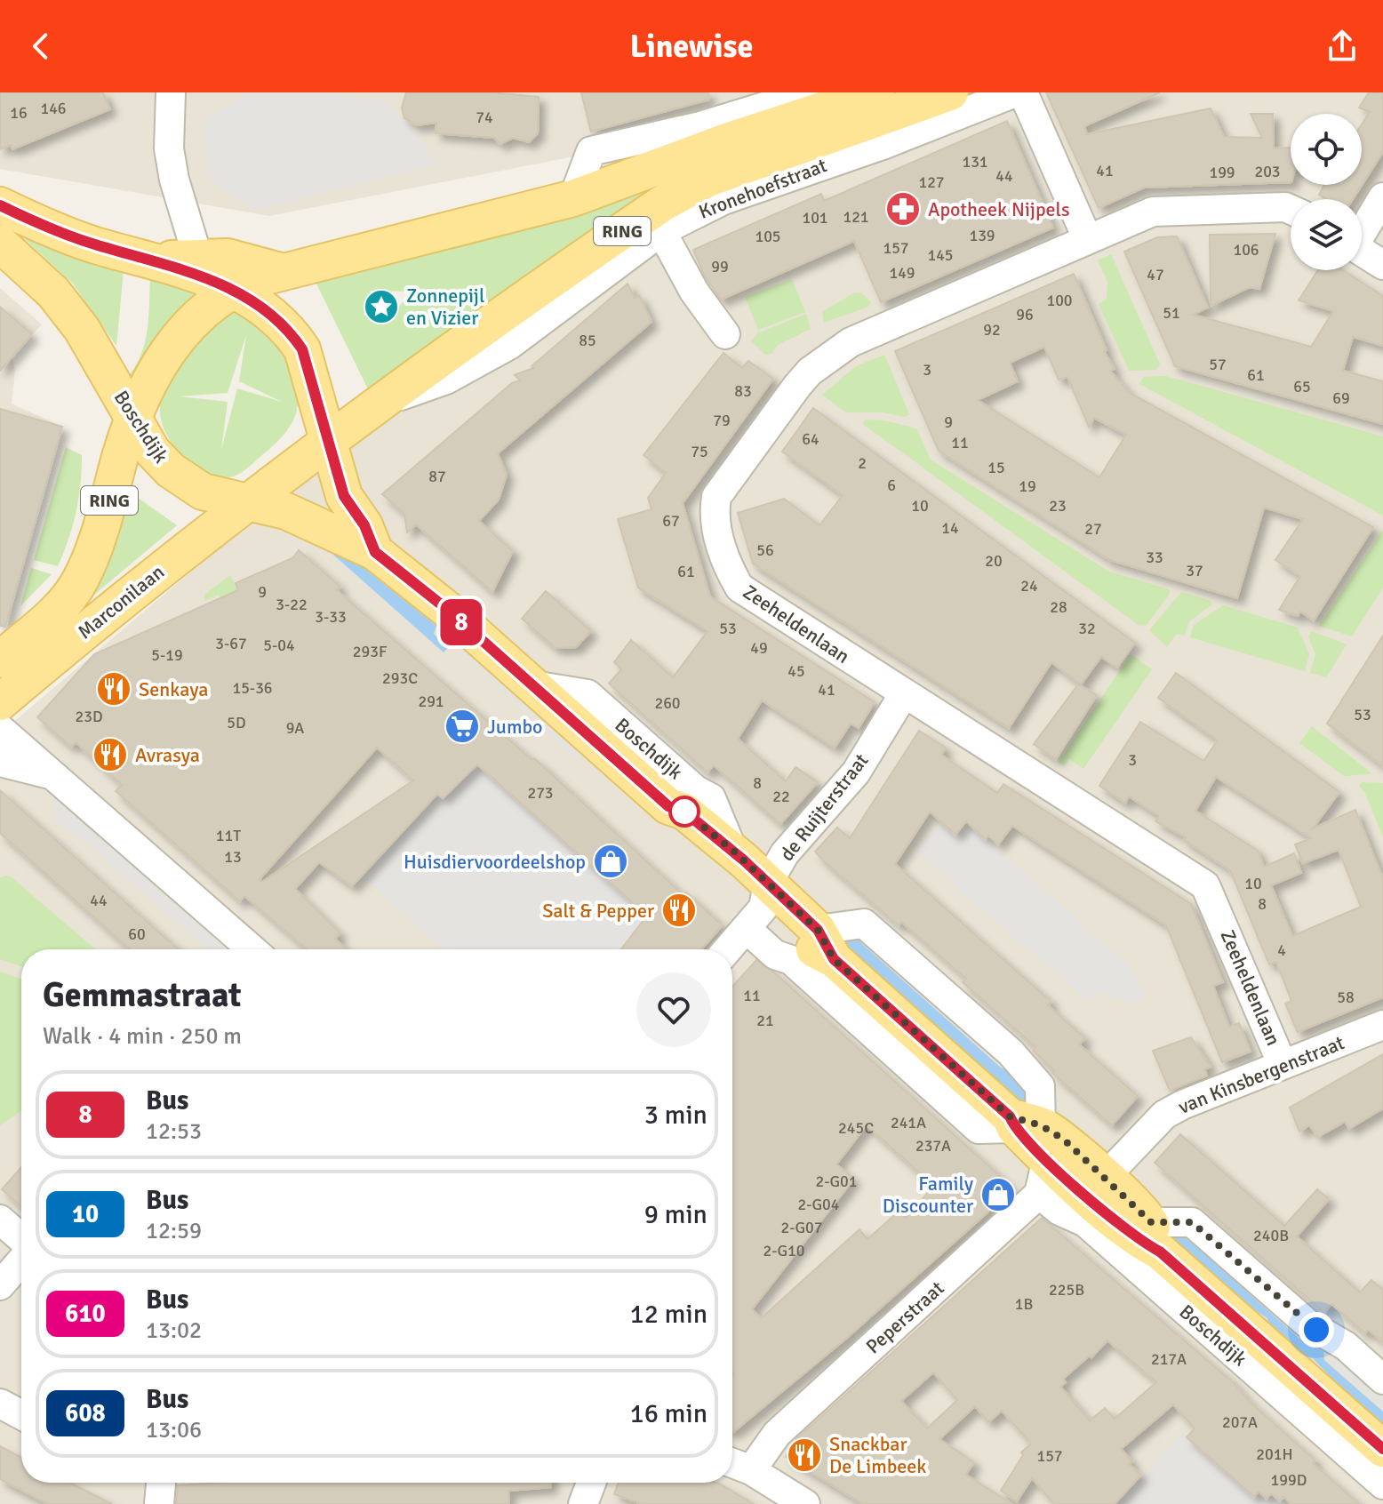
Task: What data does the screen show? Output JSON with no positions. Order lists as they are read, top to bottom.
{
  "streets": {
    "main road": [
      "Kronehoefstraat",
      "RING",
      "Boschdijk",
      "Marconilaan"
    ],
    "street": [
      "Zeeheldenlaan",
      "de Ruijterstraat",
      "van Kinsbergenstraat",
      "Peperstraat"
    ]
  },
  "crossings": [
    ["Kronehoefstraat", "RING"],
    ["Kronehoefstraat", "Boschdijk"],
    ["RING", "Boschdijk"],
    ["RING", "Marconilaan"],
    ["Boschdijk", "Marconilaan"],
    ["Boschdijk", "de Ruijterstraat"],
    ["Boschdijk", "van Kinsbergenstraat"],
    ["Boschdijk", "Peperstraat"],
    ["Zeeheldenlaan", "de Ruijterstraat"],
    ["Zeeheldenlaan", "van Kinsbergenstraat"]
  ],
  "places": {
    "pharmacy": ["Apotheek Nijpels"],
    "place": ["Zonnepijl en Vizier"],
    "restaurant": [
      "Senkaya",
      "Avrasya",
      "Salt & Pepper",
      "Snackbar De Limbeek"
    ],
    "supermarket": ["Jumbo"],
    "shop": ["Huisdiervoordeelshop", "Family Discounter"]
  },
  "lines": ["bus line 8"],
  "house_numbers": [
    "146",
    "16",
    "74",
    "131",
    "41",
    "203",
    "199",
    "44",
    "127",
    "121",
    "101",
    "139",
    "105",
    "157",
    "106",
    "145",
    "99",
    "149",
    "47",
    "100",
    "51",
    "96",
    "92",
    "85",
    "57",
    "3",
    "61",
    "65",
    "83",
    "69",
    "79",
    "9",
    "64",
    "11",
    "75",
    "2",
    "15",
    "87",
    "6",
    "19",
    "10",
    "23",
    "67",
    "14",
    "27",
    "56",
    "33",
    "20",
    "37",
    "61",
    "24",
    "9",
    "3-22",
    "28",
    "3-33",
    "53",
    "32",
    "3-67",
    "5-04",
    "49",
    "293F",
    "5-19",
    "45",
    "293C",
    "15-36",
    "41",
    "291",
    "260",
    "53",
    "23D",
    "5D",
    "9A",
    "3",
    "8",
    "273",
    "22",
    "11T",
    "13",
    "10",
    "44",
    "8",
    "60",
    "4",
    "11",
    "58",
    "21",
    "241A",
    "245C",
    "237A",
    "2-G01",
    "2-G04",
    "2-G07",
    "240B",
    "2-G10",
    "225B",
    "1B",
    "217A",
    "207A",
    "201H",
    "157",
    "199D"
  ],
  "page": {
    "header": "Linewise",
    "on_map": "8",
    "heading": ["Gemmastraat", "Walk · 4 min · 250 m"],
    "list": [
      {
        "mark": "8",
        "name": "Bus",
        "note": "12:53",
        "value": "3 min"
      },
      {
        "mark": "10",
        "name": "Bus",
        "note": "12:59",
        "value": "9 min"
      },
      {
        "mark": "610",
        "name": "Bus",
        "note": "13:02",
        "value": "12 min"
      },
      {
        "mark": "608",
        "name": "Bus",
        "note": "13:06",
        "value": "16 min"
      }
    ]
  }
}
